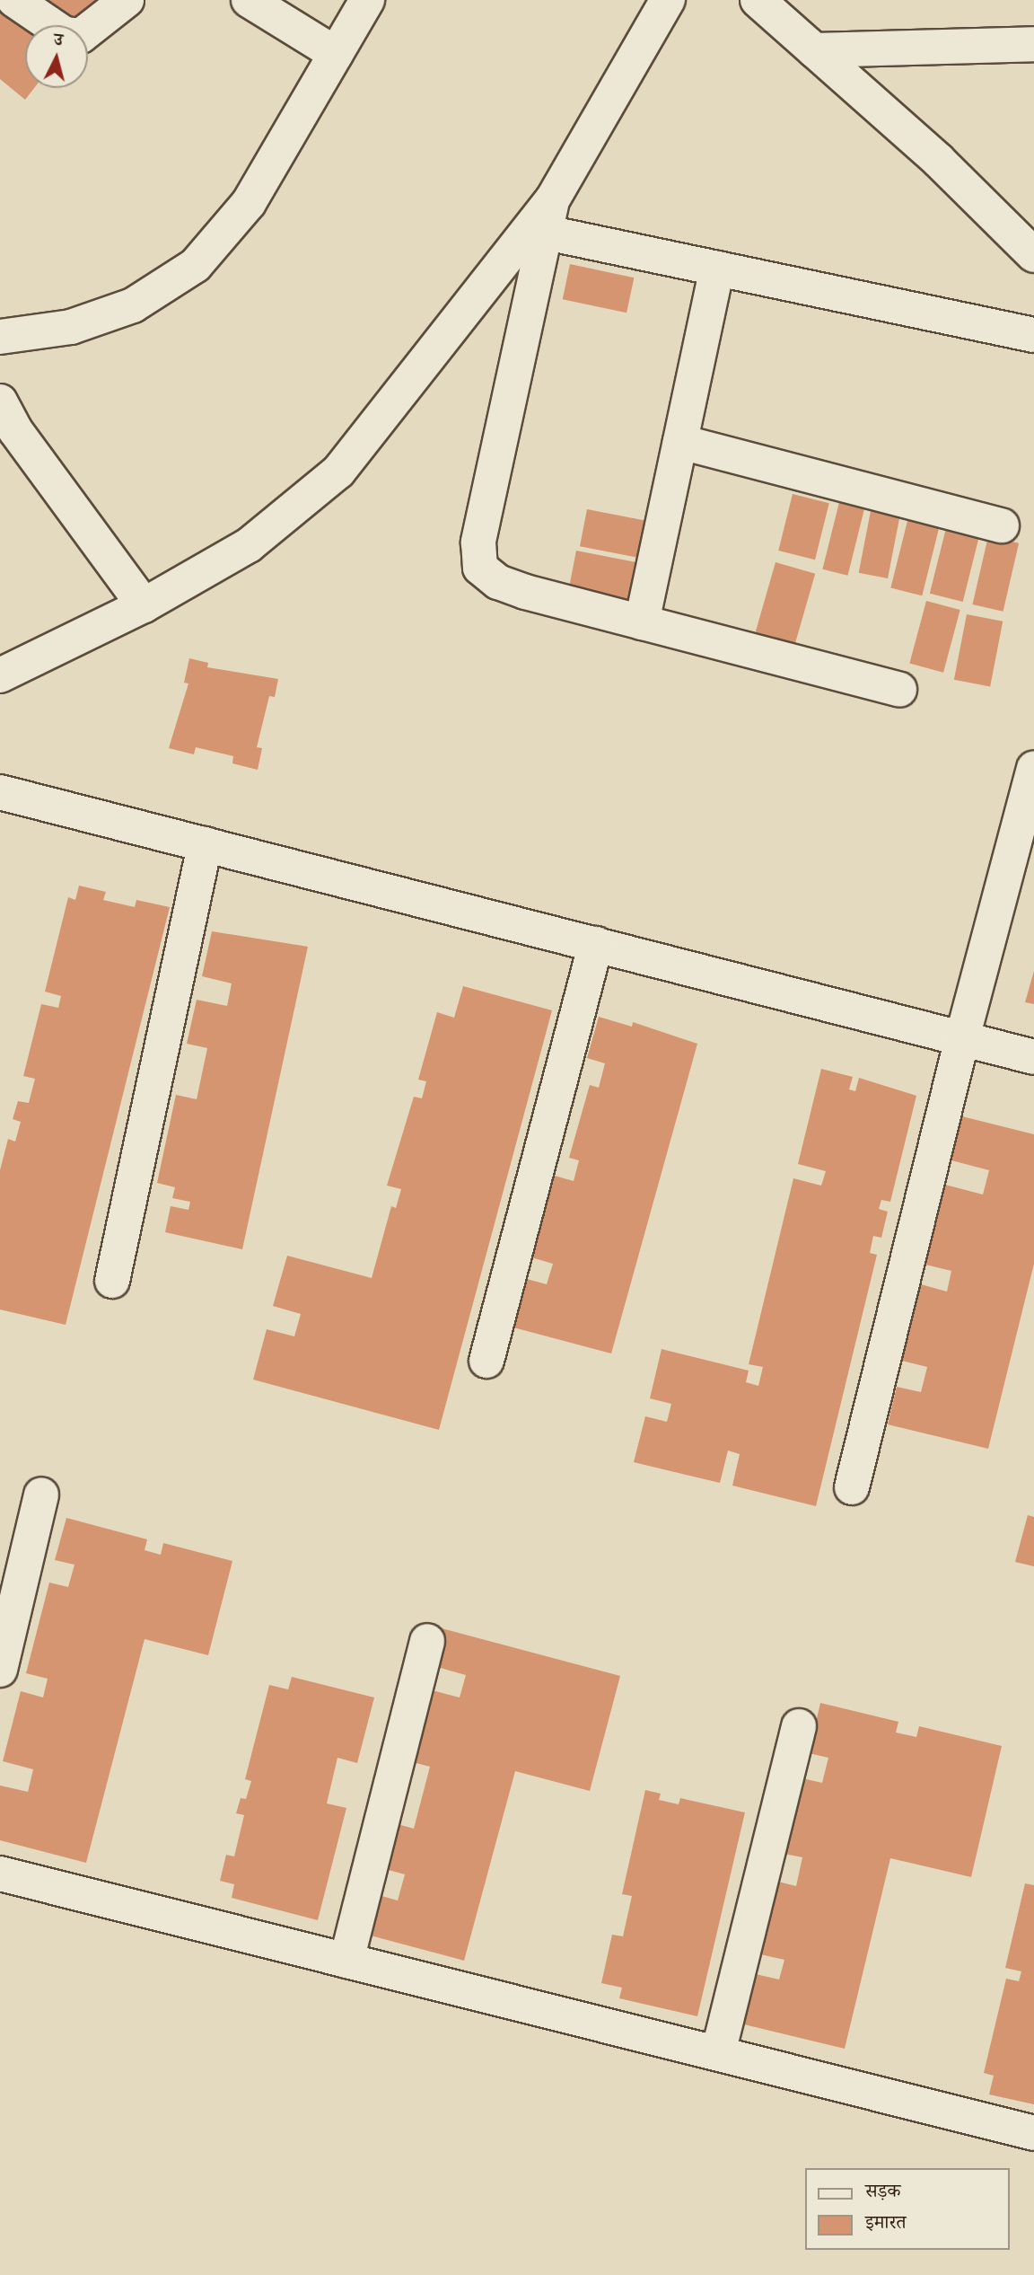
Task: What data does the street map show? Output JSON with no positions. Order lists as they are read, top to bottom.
{
  "legend": ["सड़क", "इमारत"],
  "north": "top"
}
